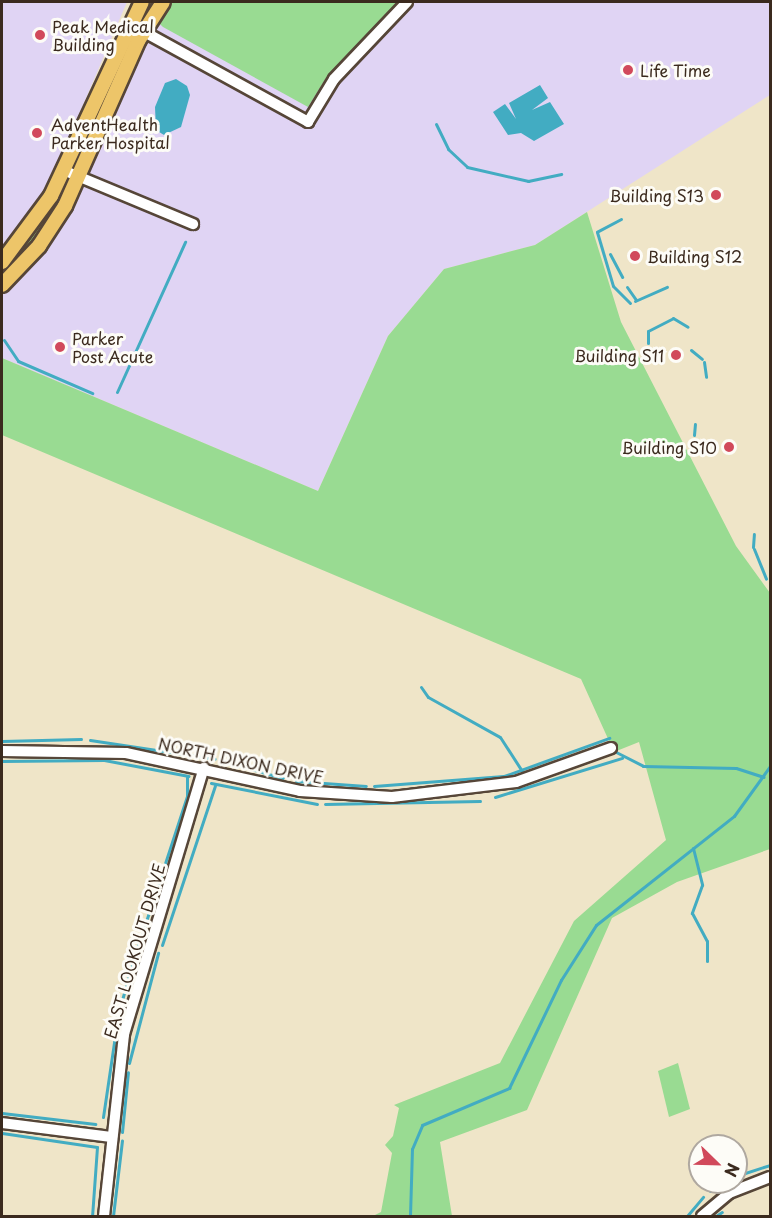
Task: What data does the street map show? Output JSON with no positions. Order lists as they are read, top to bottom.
{
  "streets": {
    "street": ["NORTH DIXON DRIVE", "EAST LOOKOUT DRIVE"]
  },
  "crossings": [
    ["NORTH DIXON DRIVE", "EAST LOOKOUT DRIVE"]
  ],
  "places": [
    "Peak Medical Building",
    "Life Time",
    "AdventHealth Parker Hospital",
    "Building S13",
    "Building S12",
    "Parker Post Acute",
    "Building S11",
    "Building S10"
  ],
  "north": "bottom right"
}
